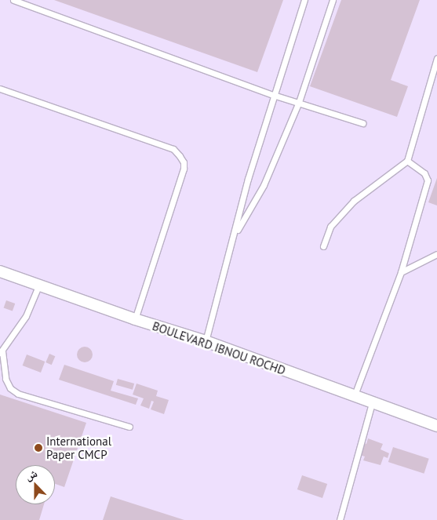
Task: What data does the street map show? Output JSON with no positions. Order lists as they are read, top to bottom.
{
  "streets": {
    "street": ["BOULEVARD IBNOU ROCHD"]
  },
  "places": ["International Paper CMCP"],
  "north": "top"
}
